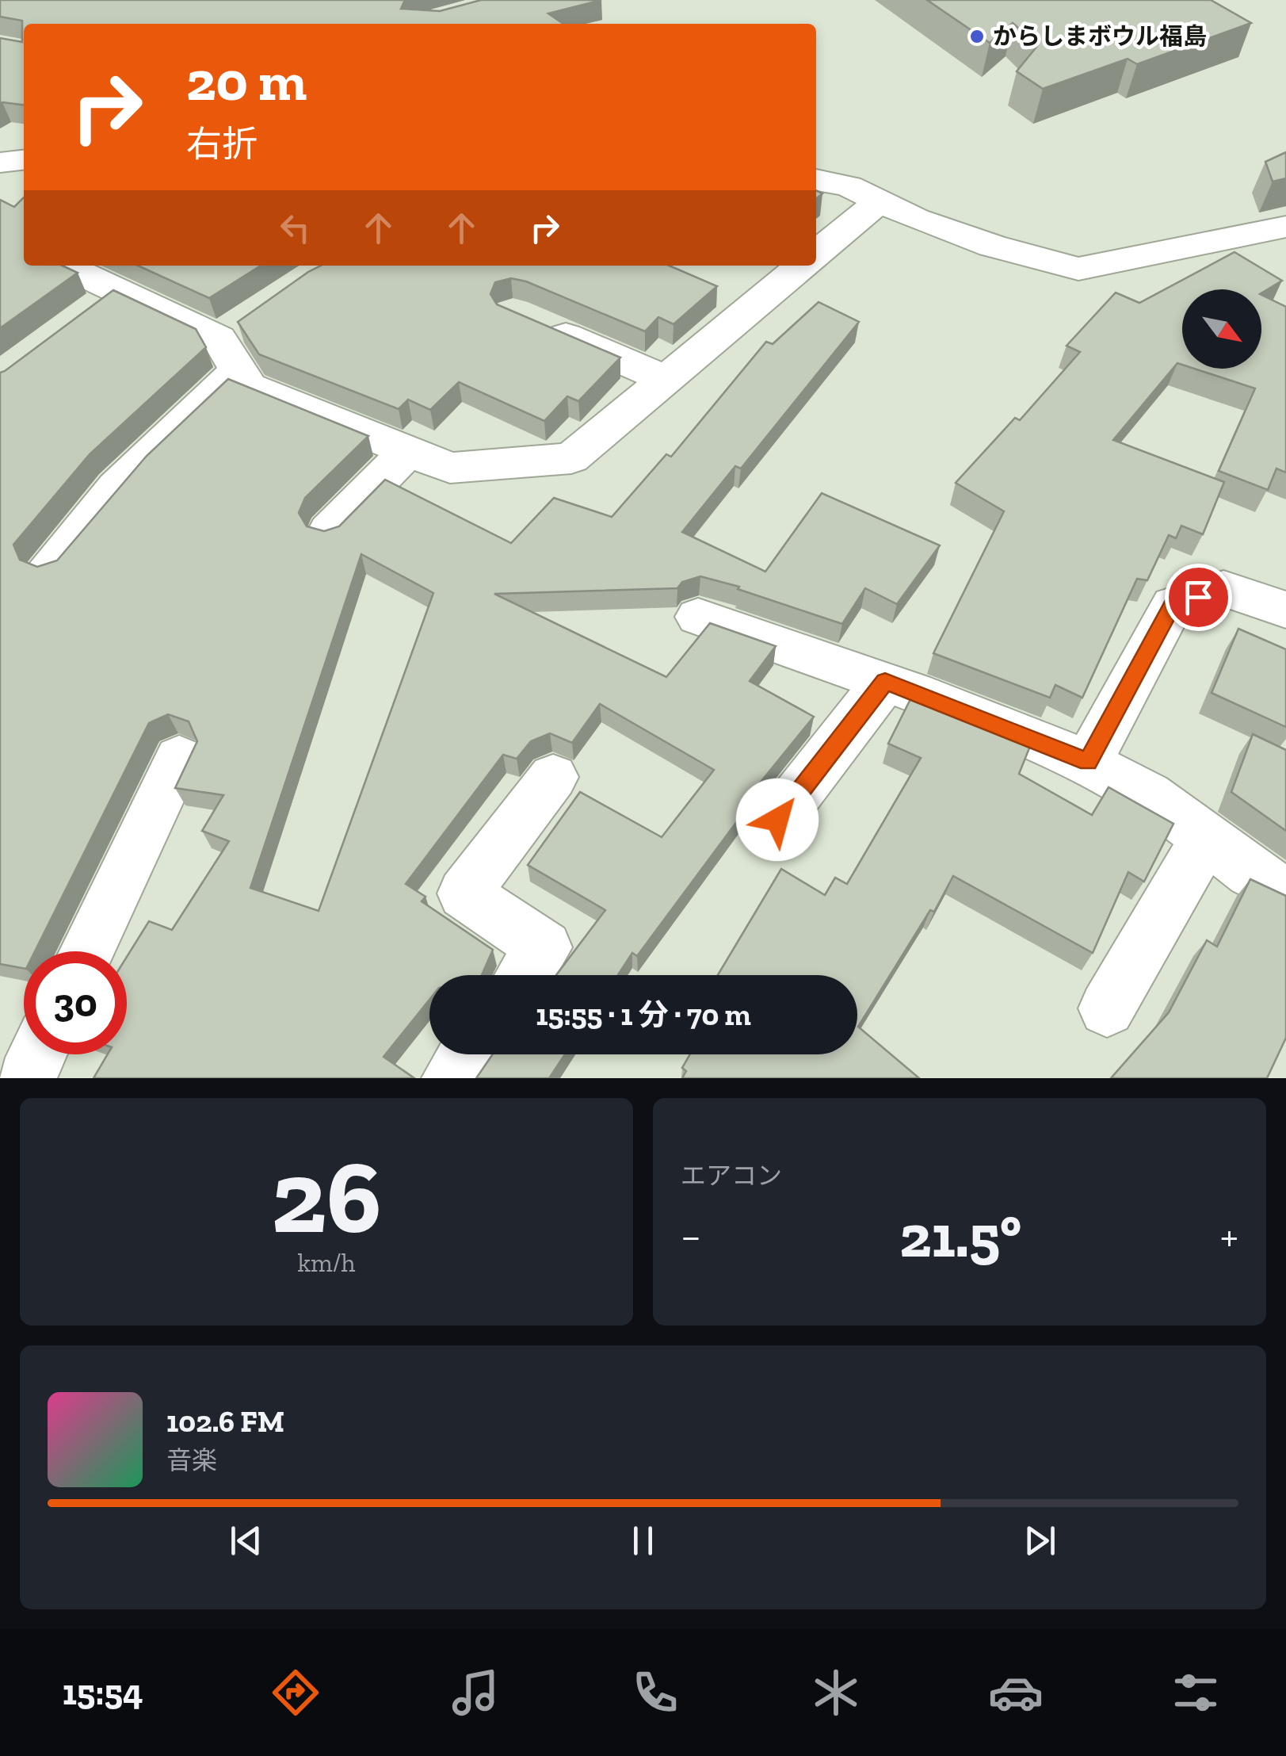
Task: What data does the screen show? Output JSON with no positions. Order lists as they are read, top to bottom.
{
  "places": ["からしまボウル福島"],
  "north": "bottom right",
  "page": {
    "turn": ["20 m", "右折"],
    "limit": "30",
    "trip": "15:55 · 1 分 · 70 m",
    "tile": [
      ["26", "km/h"],
      "エアコン"
    ],
    "heat": ["−", "21.5°", "+"],
    "song": ["102.6 FM", "音楽"],
    "tabs": "15:54"
  }
}
